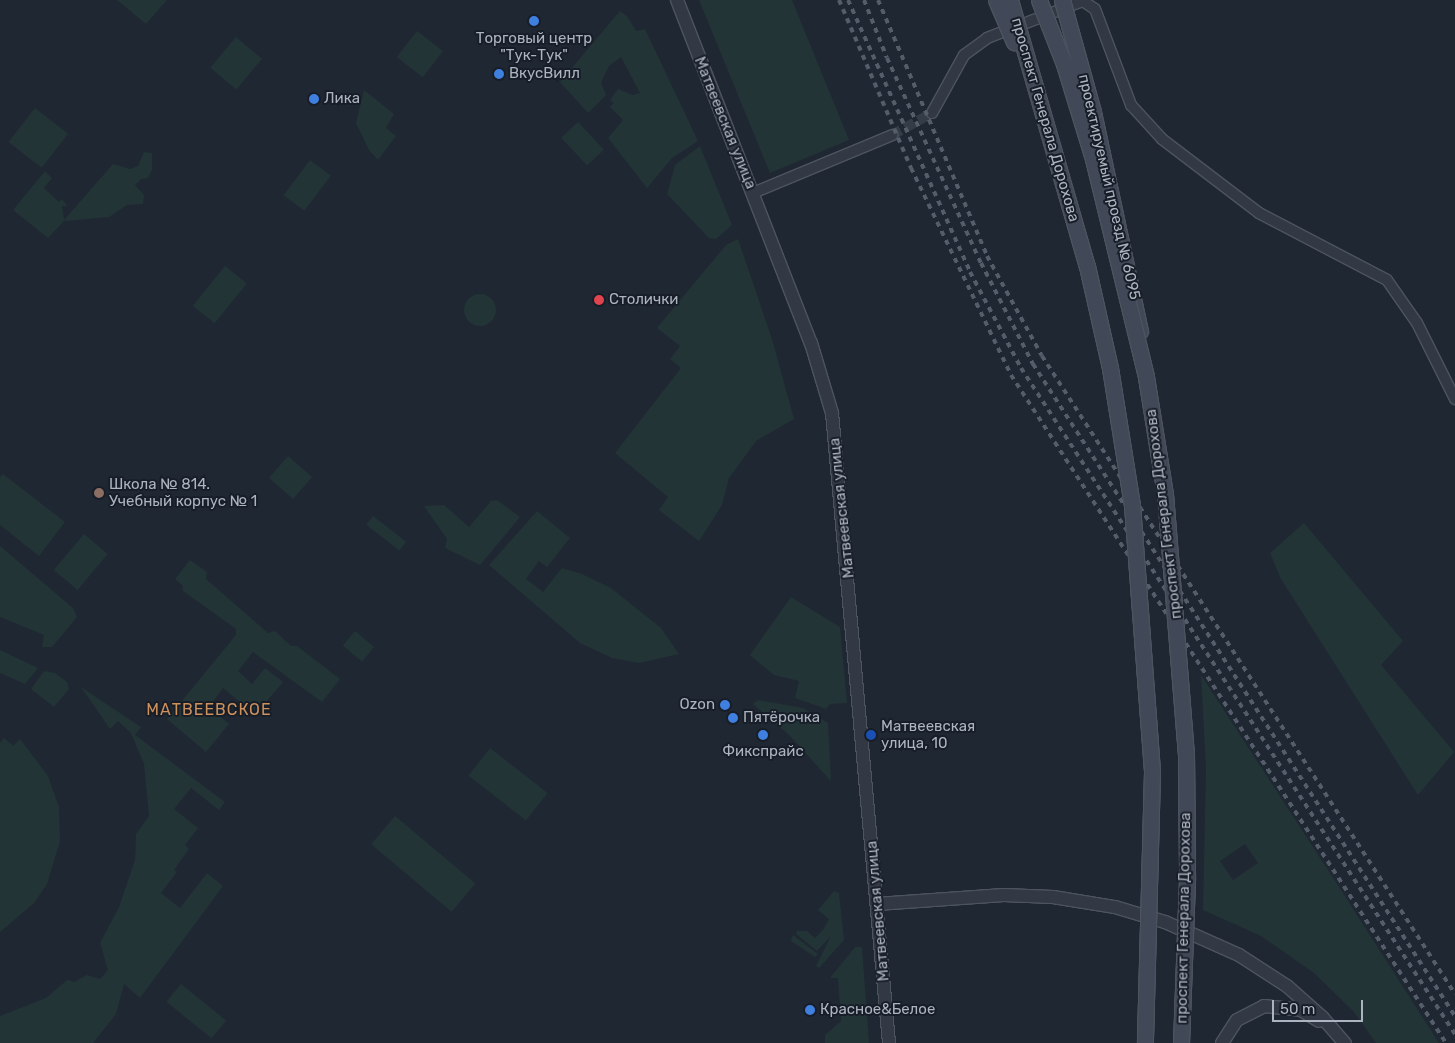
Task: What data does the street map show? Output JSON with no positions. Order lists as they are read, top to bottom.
{
  "streets": {
    "main road": ["проспект Генерала Дорохова", "проектируемый проезд № 6095"],
    "street": ["Матвеевская улица"]
  },
  "crossings": [
    ["проспект Генерала Дорохова", "проектируемый проезд № 6095"]
  ],
  "districts": ["МАТВЕЕВСКОЕ"],
  "places": [
    "Торговый центр \"Тук-Тук\"",
    "ВкусВилл",
    "Лика",
    "Столички",
    "Школа № 814. Учебный корпус № 1",
    "Ozon",
    "Пятёрочка",
    "Фикспрайс",
    "Матвеевская улица, 10",
    "Красное&Белое"
  ],
  "scale_bar": "50 m"
}
